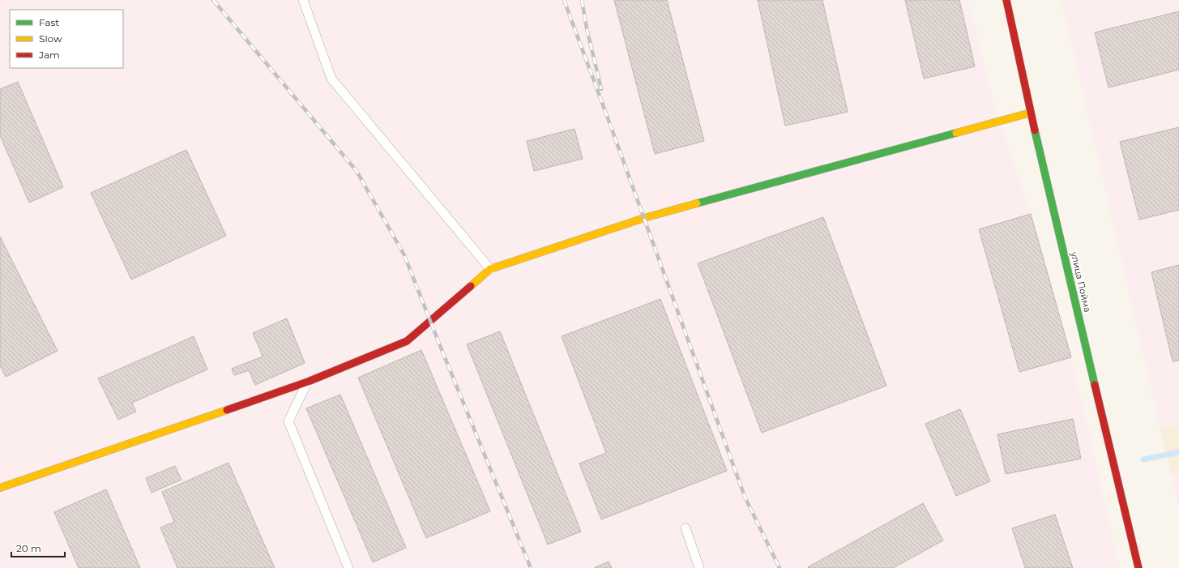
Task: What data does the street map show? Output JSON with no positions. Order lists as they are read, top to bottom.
{
  "streets": {
    "street": ["улица Пойма"]
  },
  "legend": ["Fast", "Slow", "Jam"],
  "scale_bar": "20 m"
}
